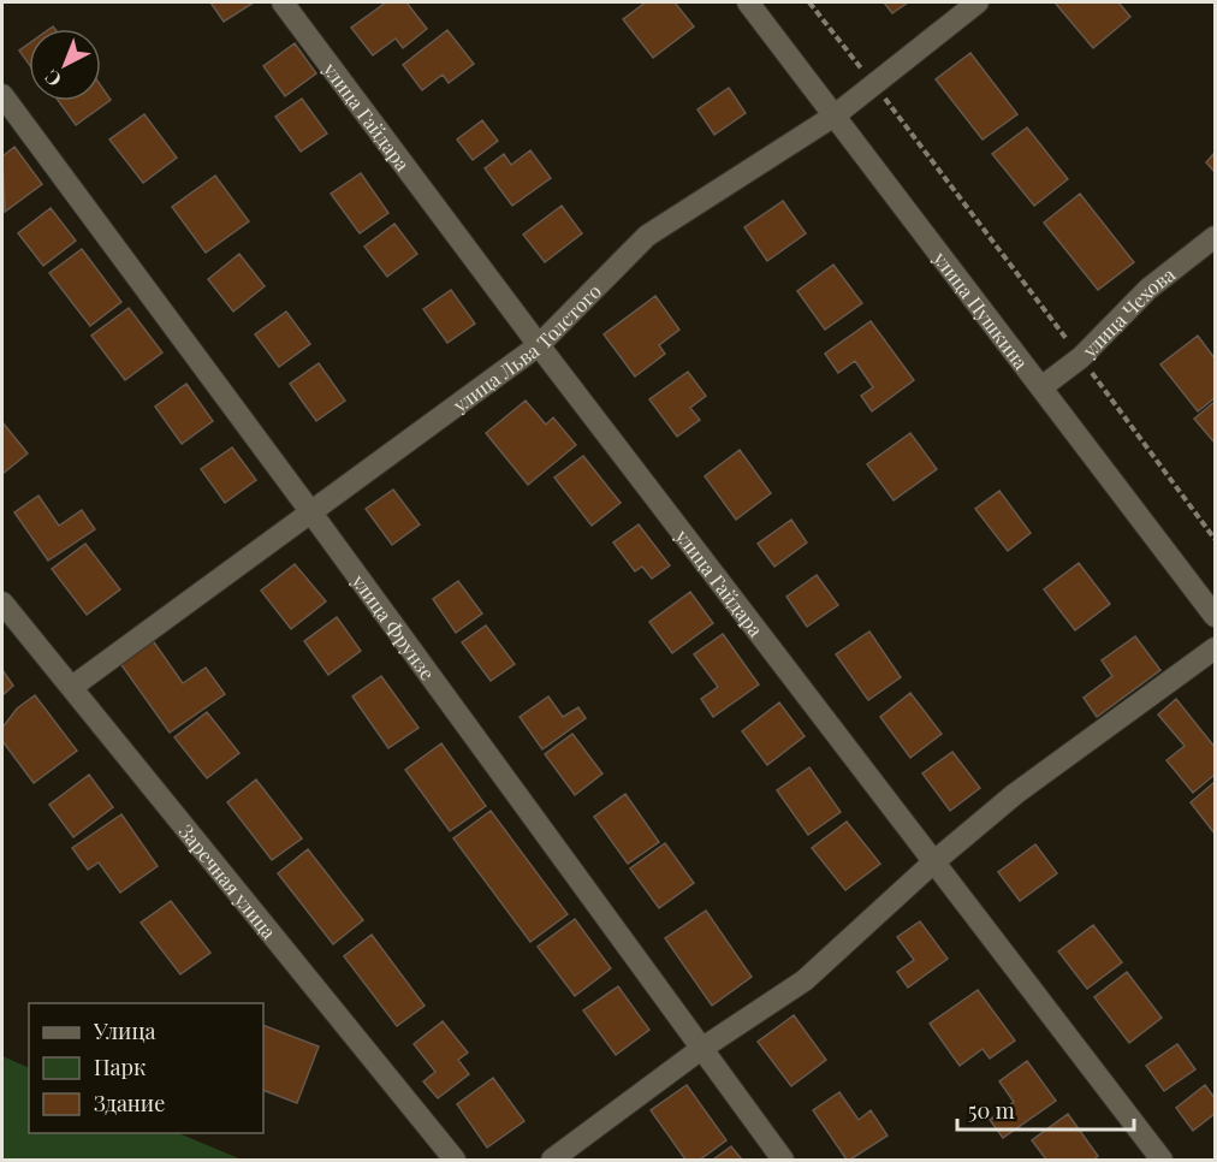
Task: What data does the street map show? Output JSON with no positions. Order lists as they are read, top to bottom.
{
  "streets": {
    "street": [
      "улица Гайдара",
      "улица Пушкина",
      "улица Чехова",
      "улица Льва Толстого",
      "улица Фрунзе",
      "Заречная улица"
    ]
  },
  "crossings": [
    ["улица Гайдара", "улица Льва Толстого"],
    ["улица Пушкина", "улица Чехова"],
    ["улица Пушкина", "улица Льва Толстого"],
    ["улица Льва Толстого", "улица Фрунзе"],
    ["улица Льва Толстого", "Заречная улица"]
  ],
  "legend": ["Улица", "Парк", "Здание"],
  "scale_bar": "50 m",
  "north": "bottom left"
}
